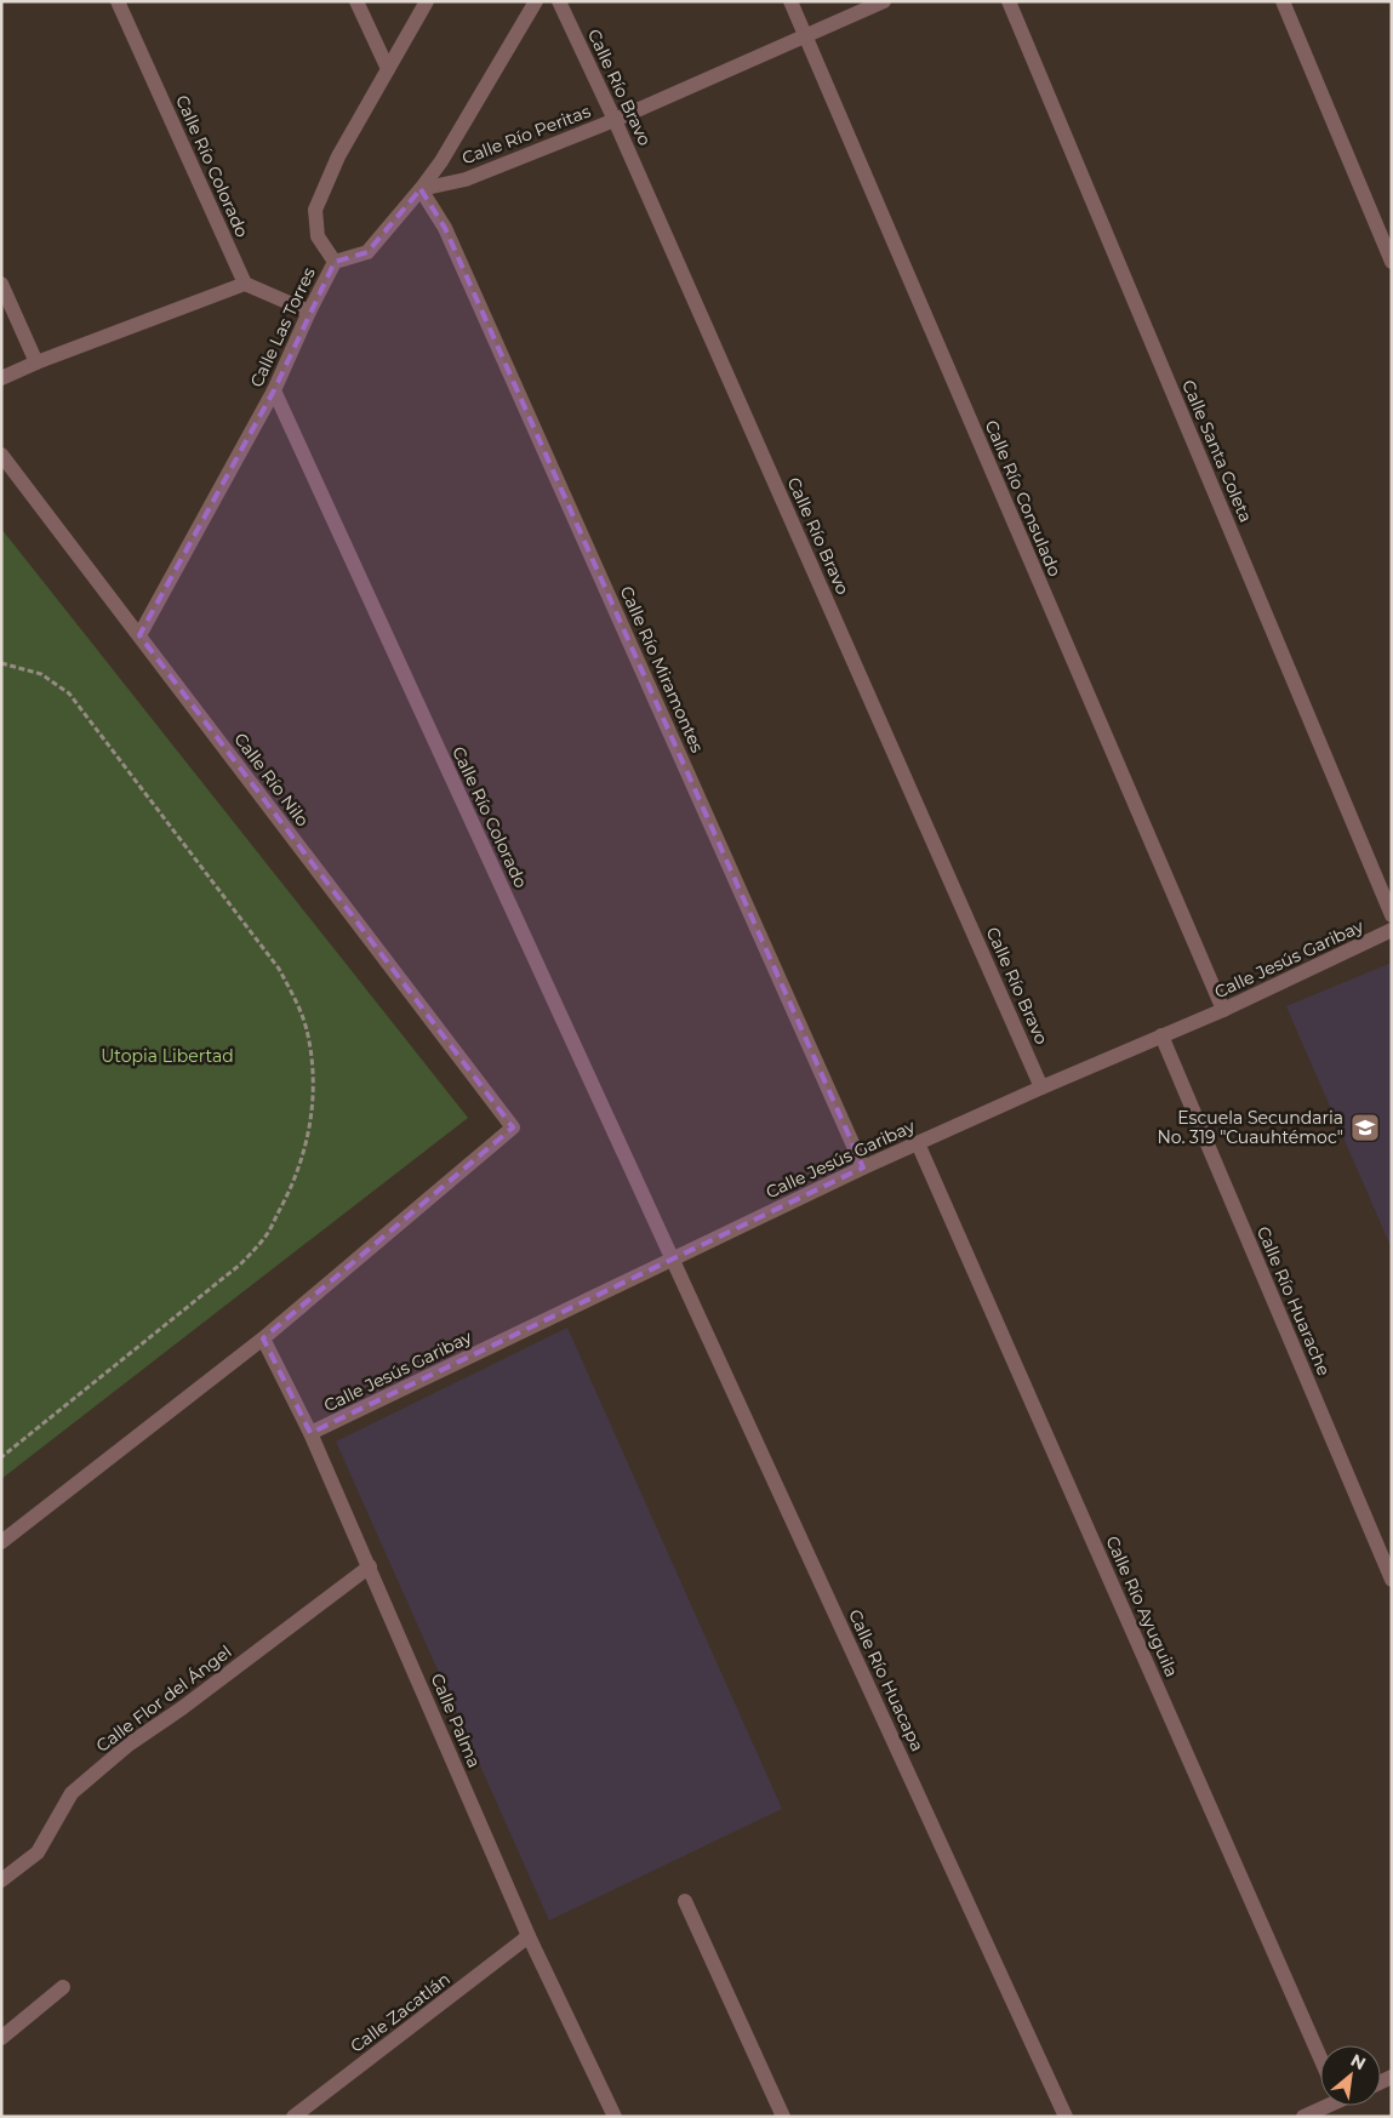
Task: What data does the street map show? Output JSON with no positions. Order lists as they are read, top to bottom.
{
  "streets": {
    "street": [
      "Calle Río Bravo",
      "Calle Río Peritas",
      "Calle Río Colorado",
      "Calle Las Torres",
      "Calle Santa Coleta",
      "Calle Río Consulado",
      "Calle Río Miramontes",
      "Calle Río Nilo",
      "Calle Jesús Garibay",
      "Calle Río Huarache",
      "Calle Río Ayuguila",
      "Calle Río Huacapa",
      "Calle Flor del Ángel",
      "Calle Palma",
      "Calle Zacatlán"
    ]
  },
  "crossings": [
    ["Calle Río Bravo", "Calle Río Peritas"],
    ["Calle Río Bravo", "Calle Jesús Garibay"],
    ["Calle Río Peritas", "Calle Río Consulado"],
    ["Calle Río Peritas", "Calle Río Miramontes"],
    ["Calle Río Colorado", "Calle Las Torres"],
    ["Calle Río Colorado", "Calle Jesús Garibay"],
    ["Calle Río Colorado", "Calle Río Huacapa"],
    ["Calle Las Torres", "Calle Río Nilo"],
    ["Calle Río Consulado", "Calle Jesús Garibay"],
    ["Calle Río Miramontes", "Calle Jesús Garibay"],
    ["Calle Río Nilo", "Calle Palma"],
    ["Calle Jesús Garibay", "Calle Río Huarache"],
    ["Calle Jesús Garibay", "Calle Río Ayuguila"],
    ["Calle Jesús Garibay", "Calle Río Huacapa"],
    ["Calle Jesús Garibay", "Calle Palma"],
    ["Calle Flor del Ángel", "Calle Palma"],
    ["Calle Palma", "Calle Zacatlán"]
  ],
  "parks": ["Utopia Libertad"],
  "places": {
    "school or university": ["Escuela Secundaria No. 319 \"Cuauhtémoc\""]
  },
  "north": "top right"
}
